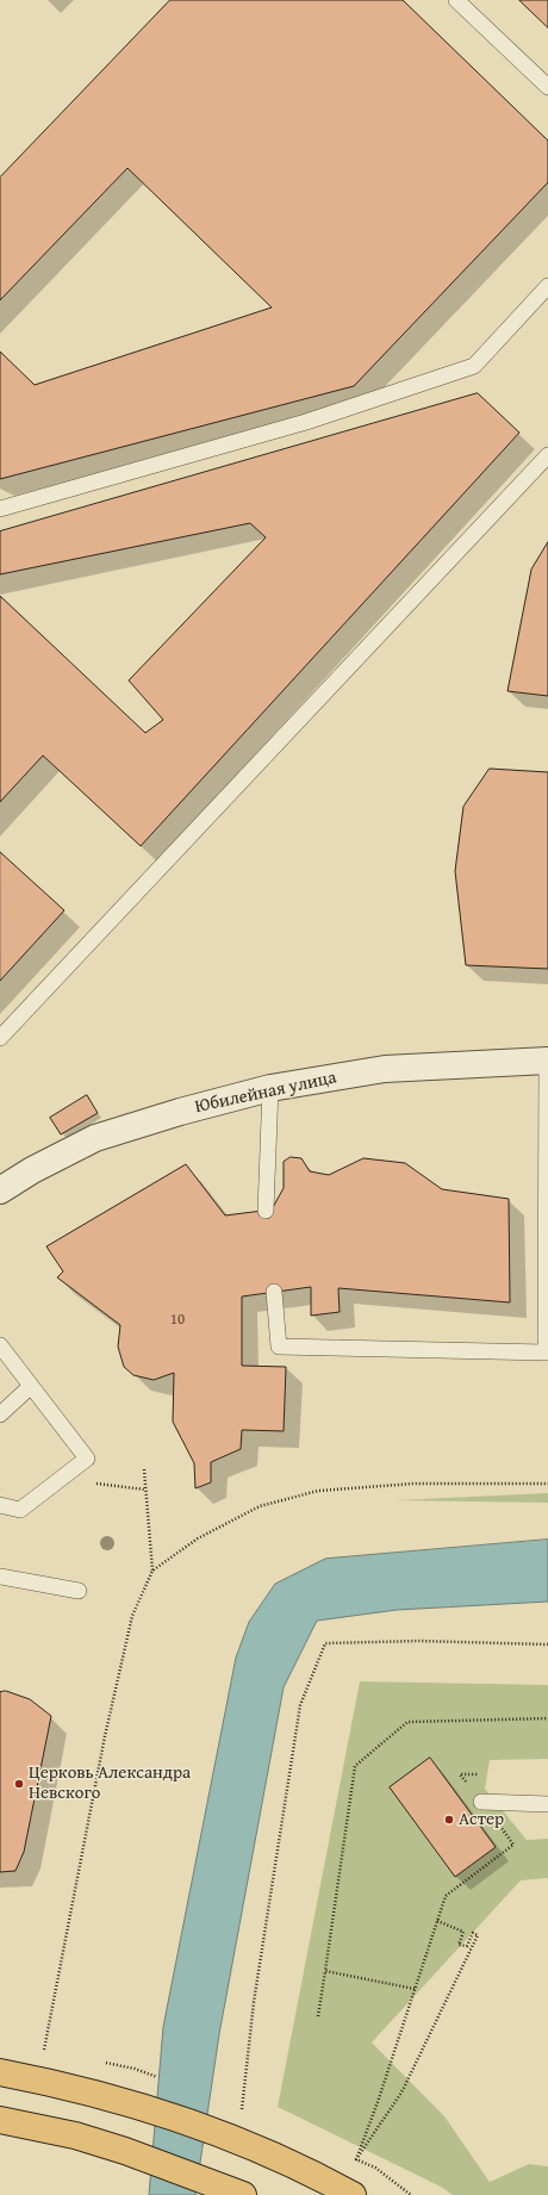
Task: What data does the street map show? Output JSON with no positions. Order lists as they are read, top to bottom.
{
  "streets": {
    "street": ["Юбилейная улица"]
  },
  "places": ["Церковь Александра Невского", "Астер"],
  "house_numbers": ["10"]
}
